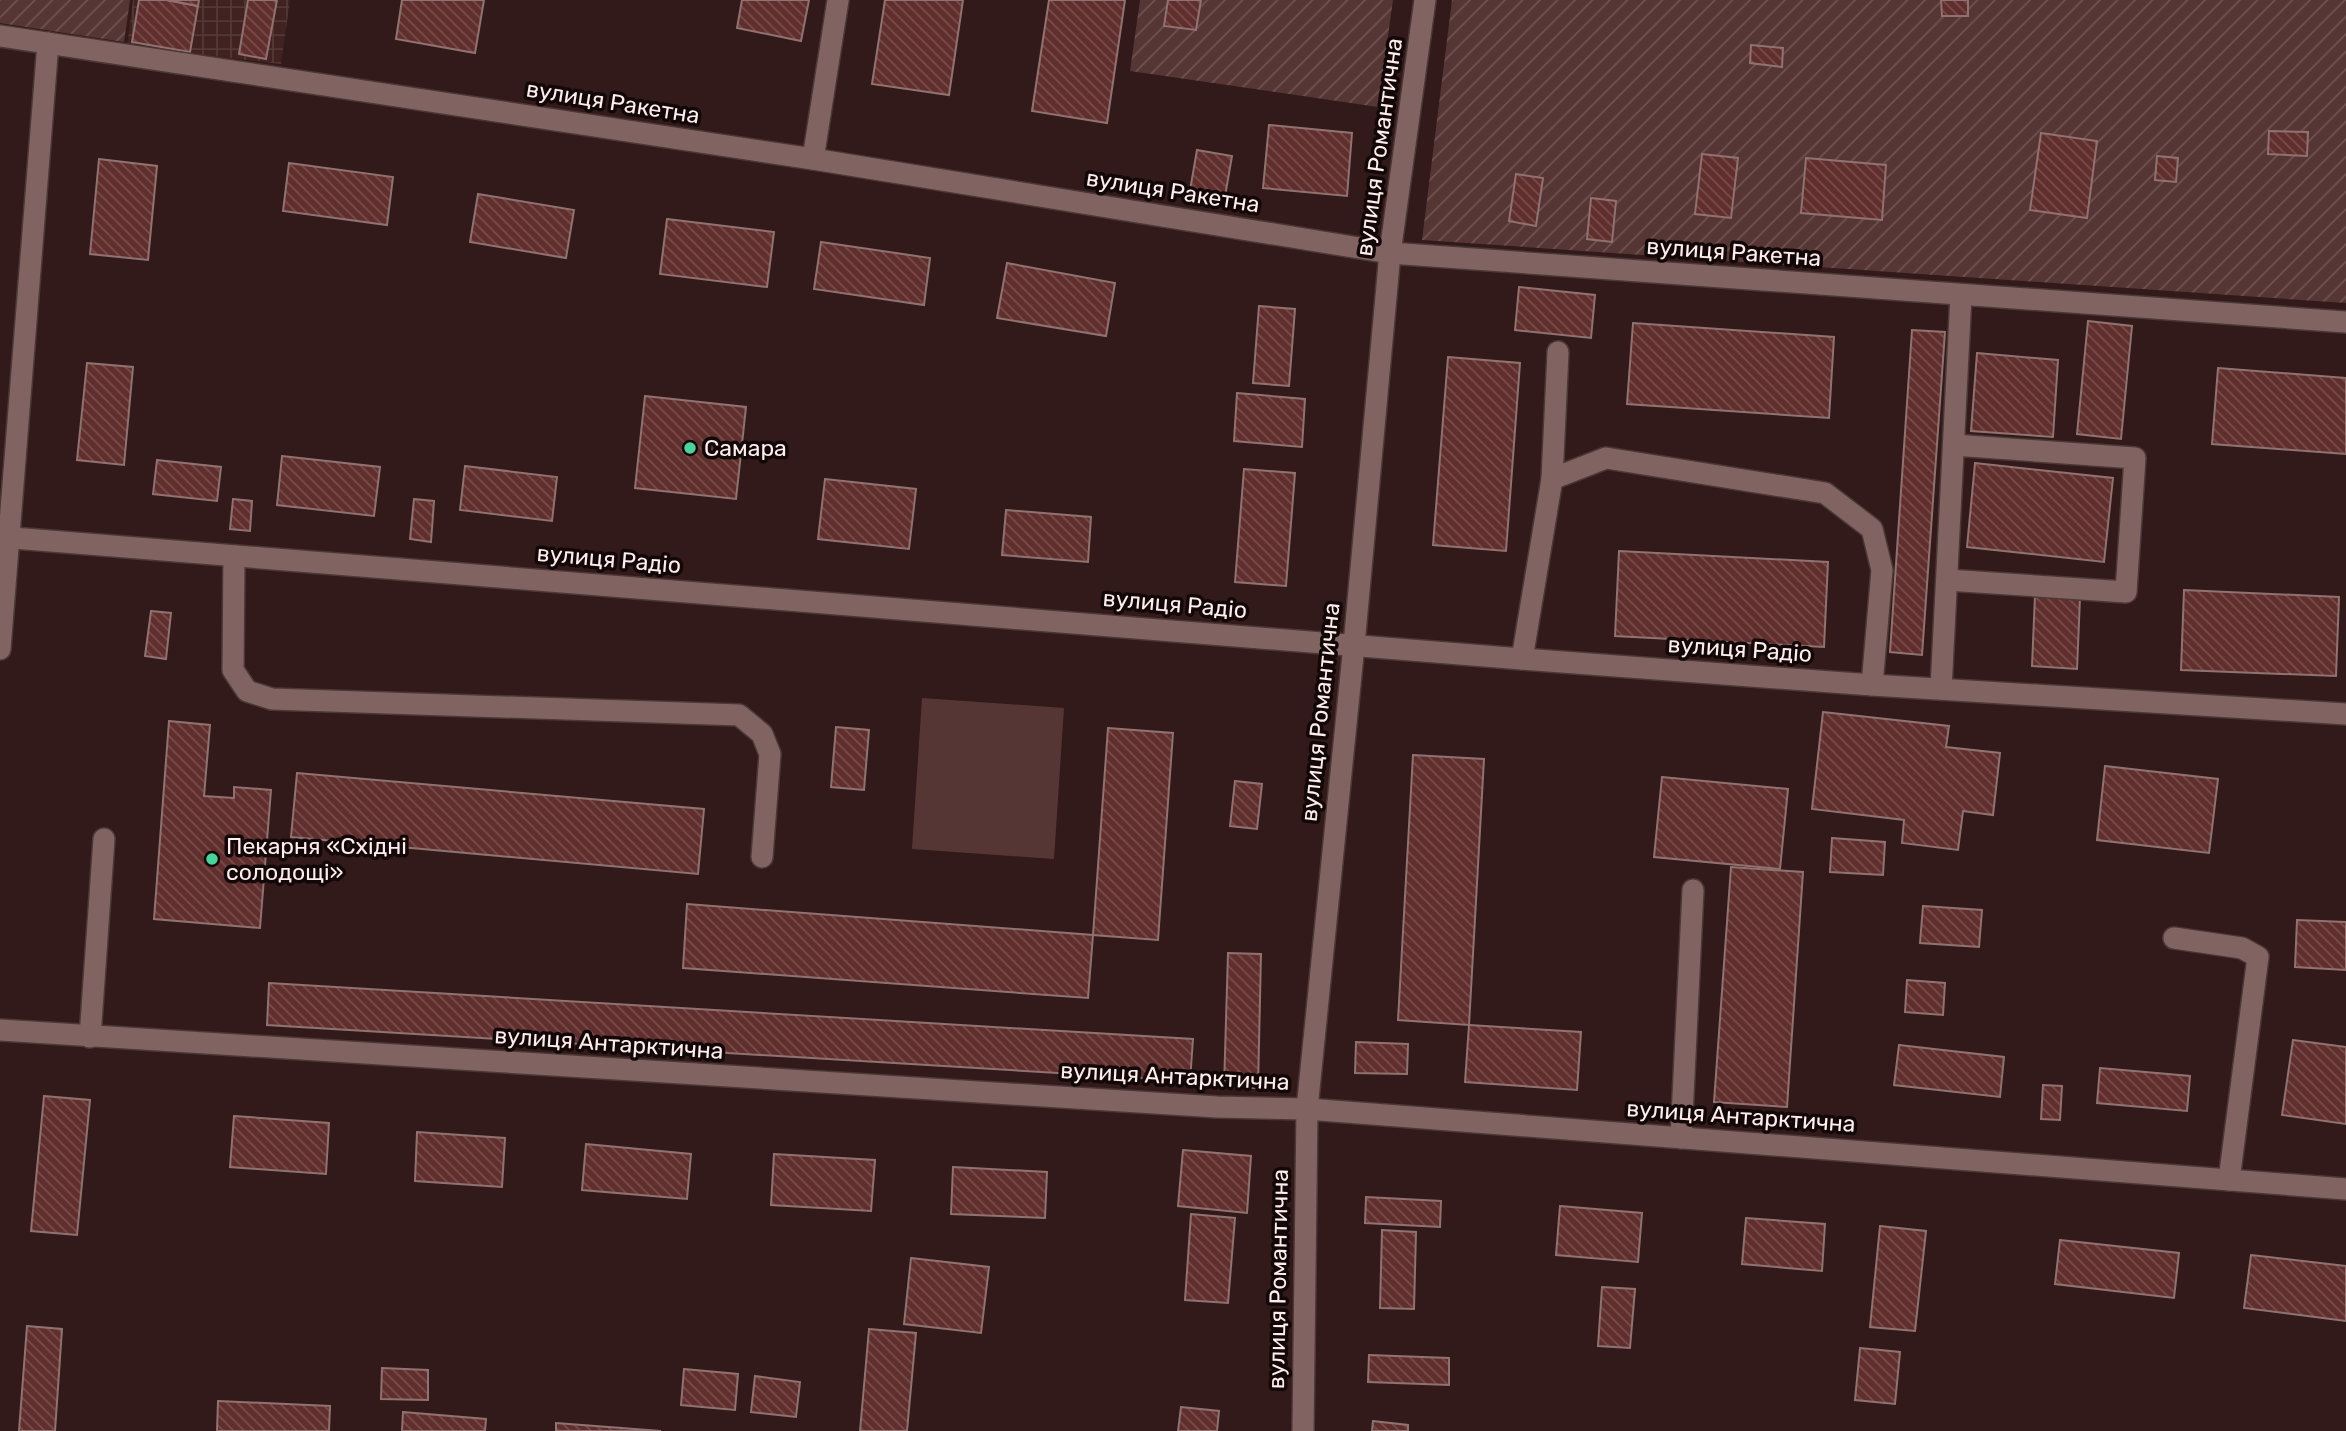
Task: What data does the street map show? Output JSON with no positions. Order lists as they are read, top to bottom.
{
  "streets": {
    "street": [
      "вулиця Ракетна",
      "вулиця Романтична",
      "вулиця Радіо",
      "вулиця Антарктична"
    ]
  },
  "crossings": [
    ["вулиця Ракетна", "вулиця Романтична"],
    ["вулиця Романтична", "вулиця Радіо"],
    ["вулиця Романтична", "вулиця Антарктична"]
  ],
  "places": ["Самара", "Пекарня «Східні солодощі»"]
}
